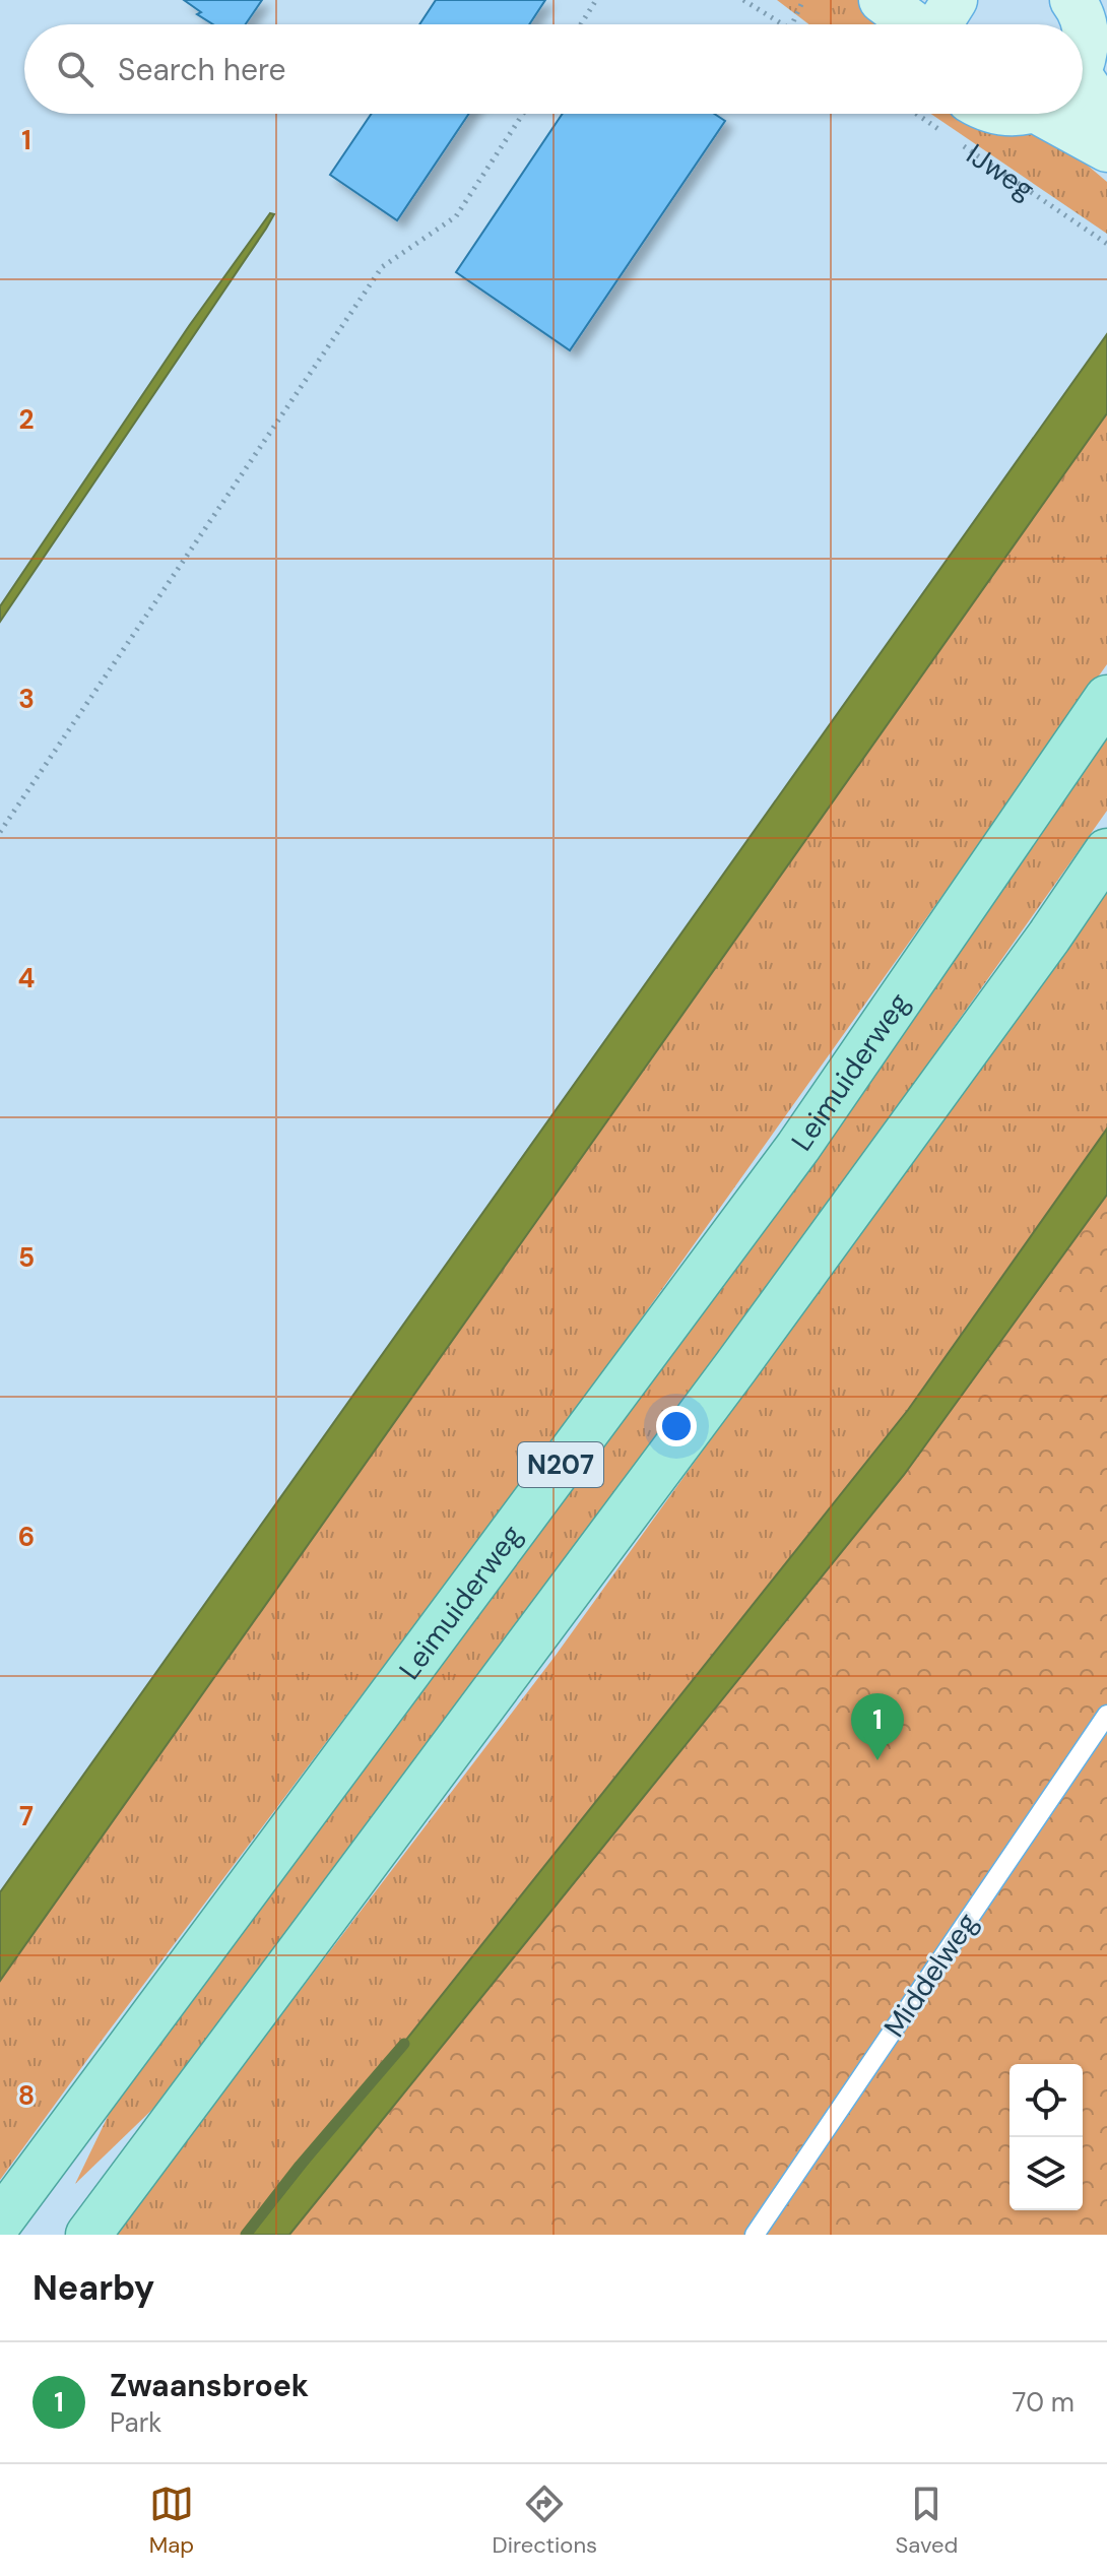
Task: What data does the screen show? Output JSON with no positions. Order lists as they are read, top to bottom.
{
  "streets": {
    "main road": ["Leimuiderweg", "N207"],
    "lane": ["Middelweg"],
    "path": ["IJweg"]
  },
  "page": {
    "search": "Search here",
    "pins": "1",
    "heading": "Nearby",
    "list": [
      {
        "mark": "1",
        "name": "Zwaansbroek",
        "note": "Park",
        "value": "70 m"
      }
    ],
    "nav": ["Map", "Directions", "Saved"]
  },
  "grid": {
    "rows": [
      "1",
      "2",
      "3",
      "4",
      "5",
      "6",
      "7",
      "8"
    ]
  }
}
